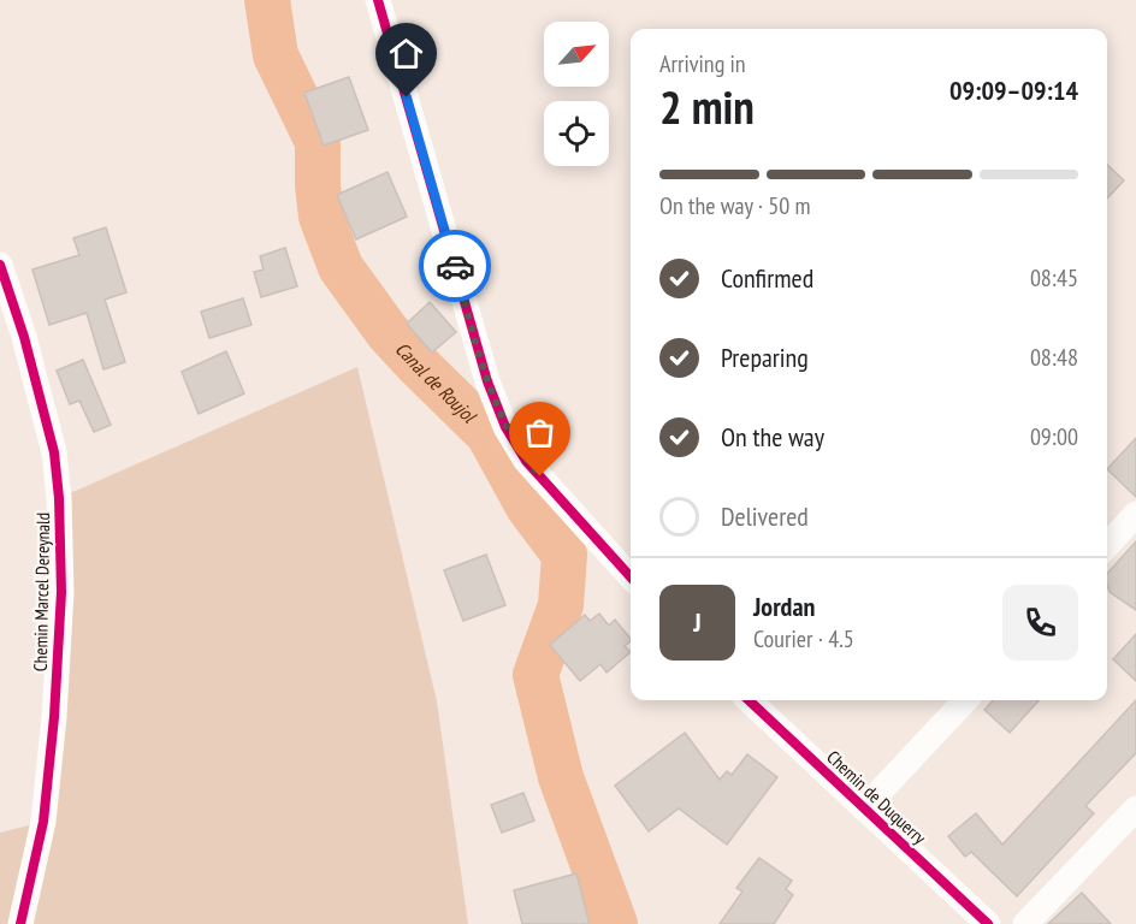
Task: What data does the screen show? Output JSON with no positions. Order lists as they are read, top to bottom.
{
  "streets": {
    "street": ["Chemin Marcel Dereynald", "Chemin de Duquerry"]
  },
  "water": ["Canal de Roujol"],
  "north": "top right",
  "page": {
    "heading": ["2 min", "Arriving in", "09:09–09:14"],
    "panel": ["Jordan", "Courier · 4.5"],
    "bar": "On the way · 50 m",
    "list": [
      ["Confirmed", "08:45"],
      ["Preparing", "08:48"],
      ["On the way", "09:00"],
      "Delivered"
    ],
    "round": "J"
  }
}
